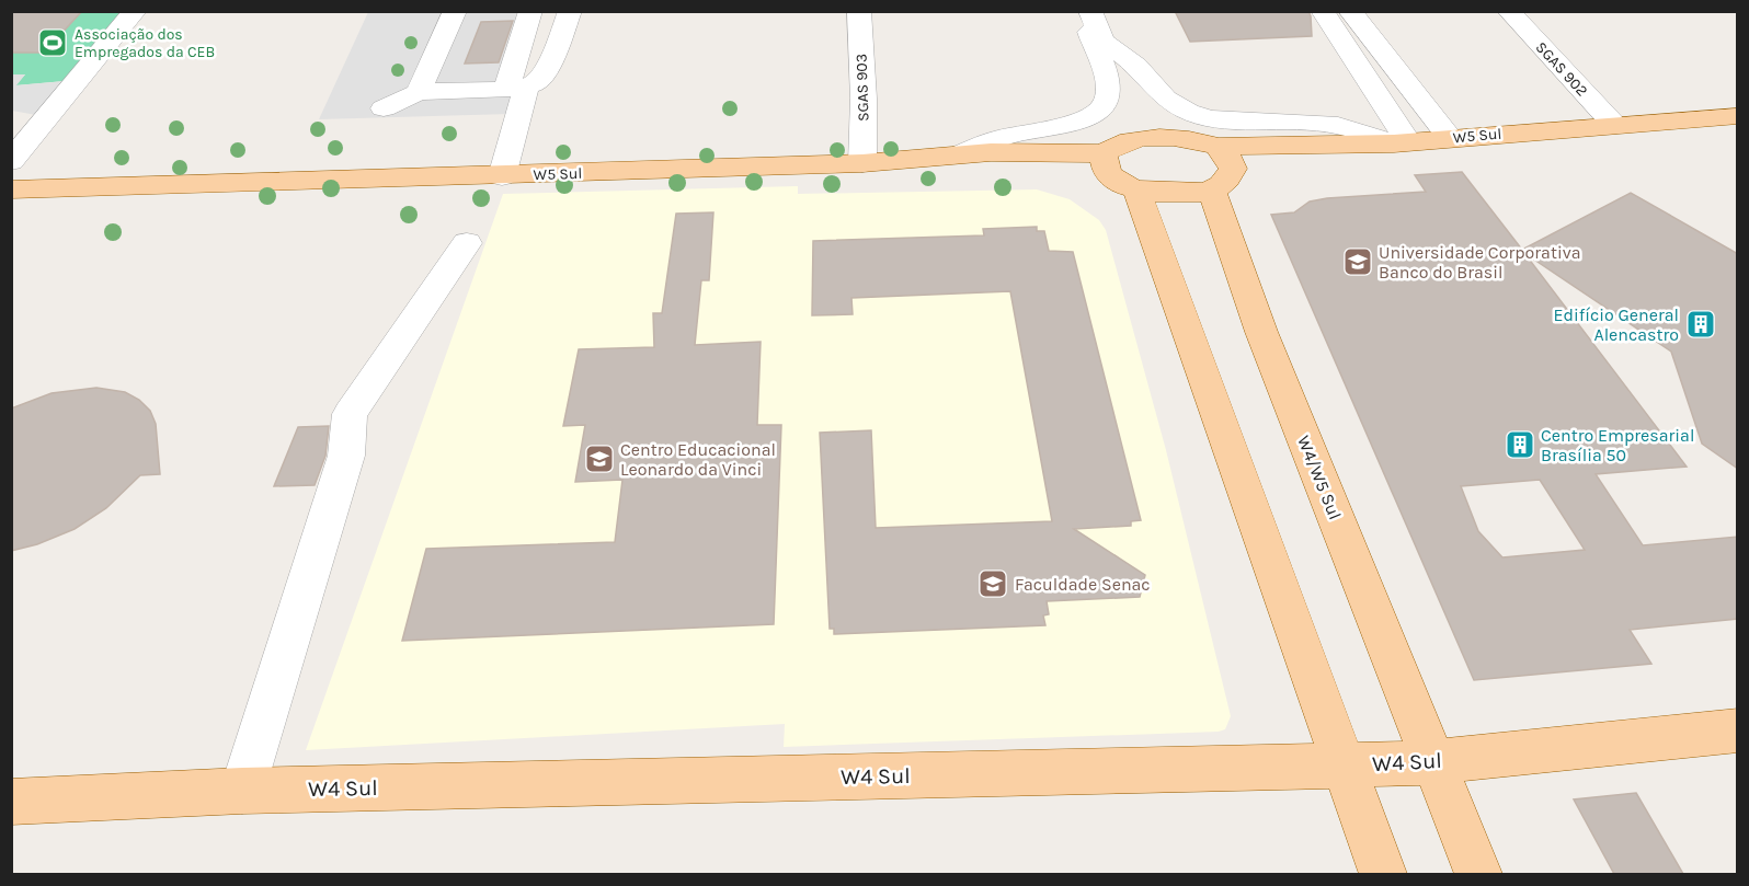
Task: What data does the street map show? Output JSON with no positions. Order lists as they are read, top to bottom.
{
  "streets": {
    "main road": ["W5 Sul", "W4/W5 Sul", "W4 Sul"],
    "street": ["SGAS 902", "SGAS 903"]
  },
  "crossings": [
    ["SGAS 902", "W5 Sul"],
    ["SGAS 903", "W5 Sul"],
    ["W4/W5 Sul", "W4 Sul"]
  ],
  "places": {
    "sports": ["Associação dos Empregados da CEB"],
    "school or university": ["Universidade Corporativa Banco do Brasil", "Centro Educacional Leonardo da Vinci", "Faculdade Senac"],
    "building": ["Edifício General Alencastro", "Centro Empresarial Brasília 50"]
  }
}
